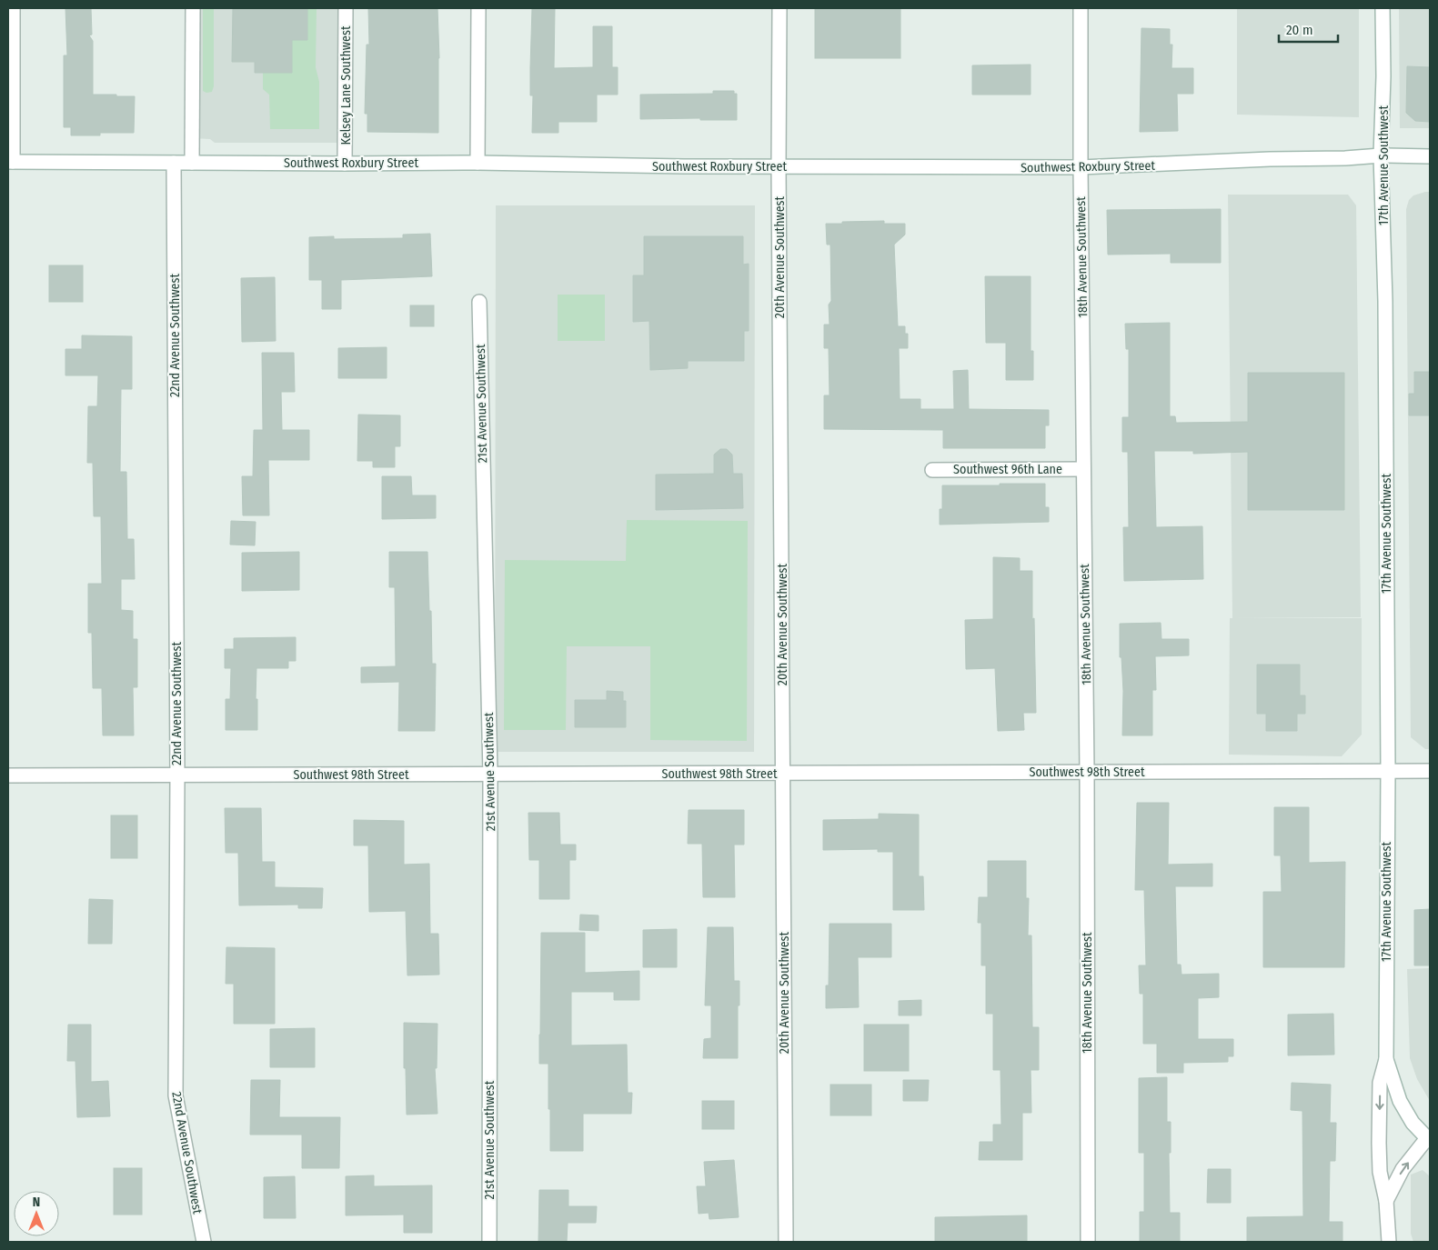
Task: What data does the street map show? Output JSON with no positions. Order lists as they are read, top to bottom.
{
  "streets": {
    "street": [
      "Kelsey Lane Southwest",
      "Southwest Roxbury Street",
      "17th Avenue Southwest",
      "20th Avenue Southwest",
      "18th Avenue Southwest",
      "22nd Avenue Southwest",
      "21st Avenue Southwest",
      "Southwest 96th Lane",
      "Southwest 98th Street"
    ]
  },
  "crossings": [
    ["Kelsey Lane Southwest", "Southwest Roxbury Street"],
    ["Southwest Roxbury Street", "17th Avenue Southwest"],
    ["Southwest Roxbury Street", "20th Avenue Southwest"],
    ["Southwest Roxbury Street", "18th Avenue Southwest"],
    ["Southwest Roxbury Street", "22nd Avenue Southwest"],
    ["17th Avenue Southwest", "Southwest 98th Street"],
    ["20th Avenue Southwest", "Southwest 98th Street"],
    ["18th Avenue Southwest", "Southwest 96th Lane"],
    ["18th Avenue Southwest", "Southwest 98th Street"],
    ["22nd Avenue Southwest", "Southwest 98th Street"],
    ["21st Avenue Southwest", "Southwest 98th Street"]
  ],
  "scale_bar": "20 m",
  "north": "top"
}
